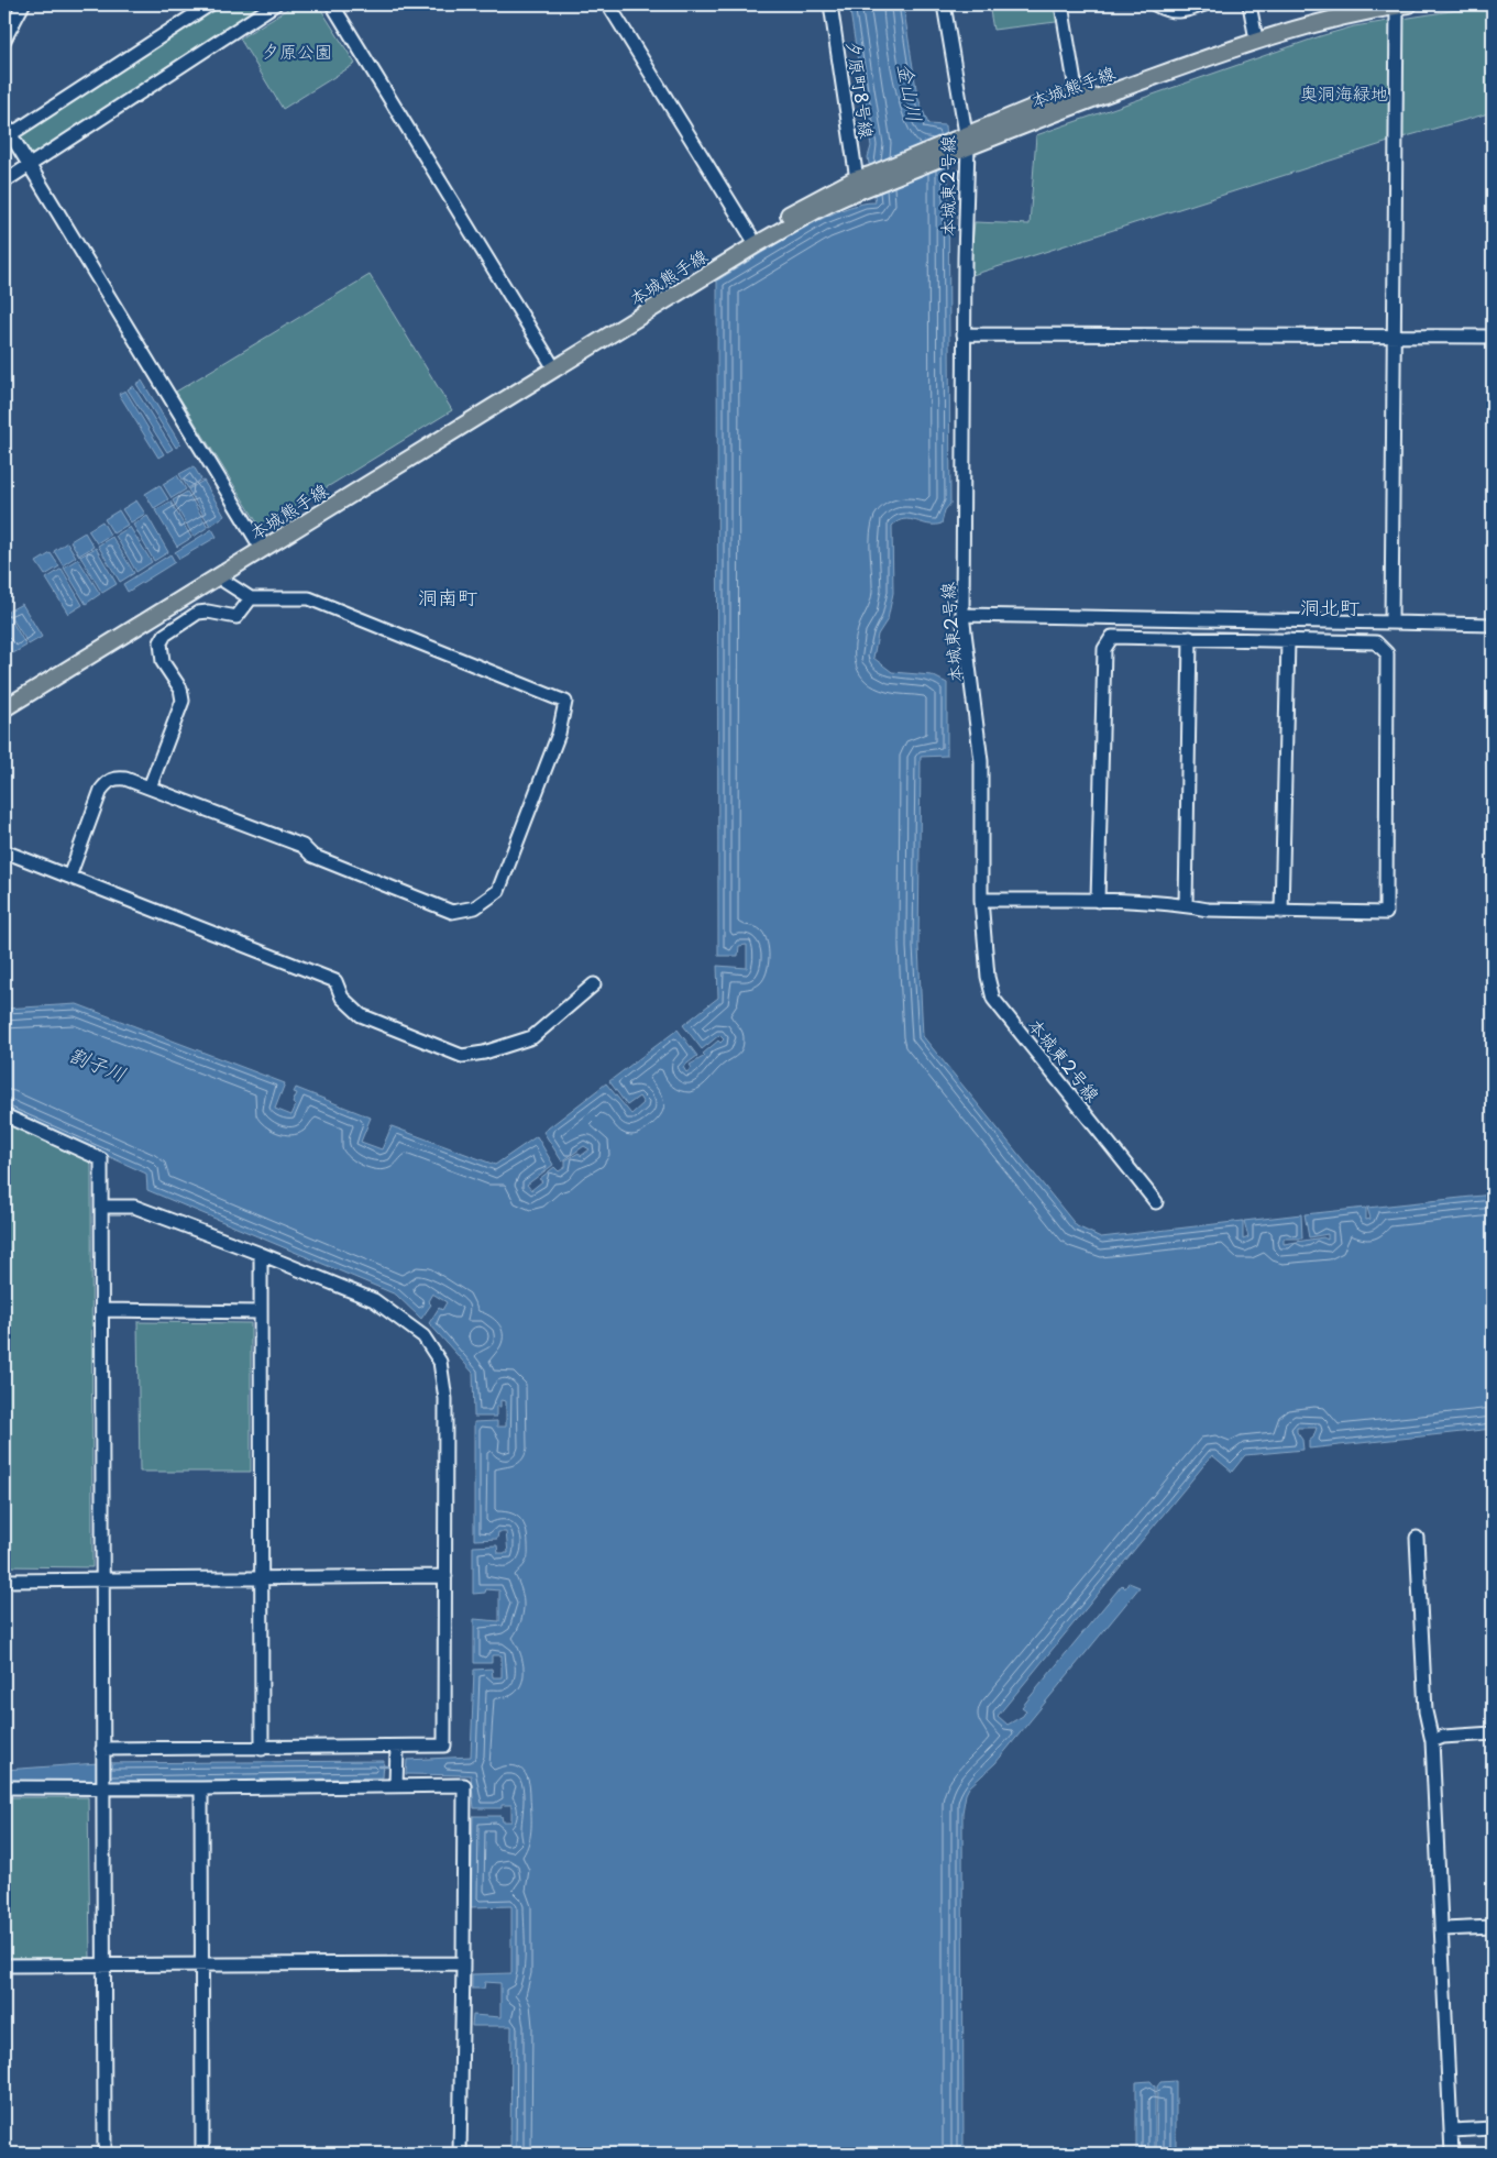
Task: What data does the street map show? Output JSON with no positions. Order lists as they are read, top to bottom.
{
  "streets": {
    "main road": ["本城熊手線"],
    "street": ["夕原町8号線", "本城東2号線"]
  },
  "crossings": [
    ["本城熊手線", "夕原町8号線"],
    ["本城熊手線", "本城東2号線"]
  ],
  "districts": ["洞南町", "洞北町"],
  "water": ["金山川", "割子川"],
  "parks": ["夕原公園", "奥洞海緑地"]
}
